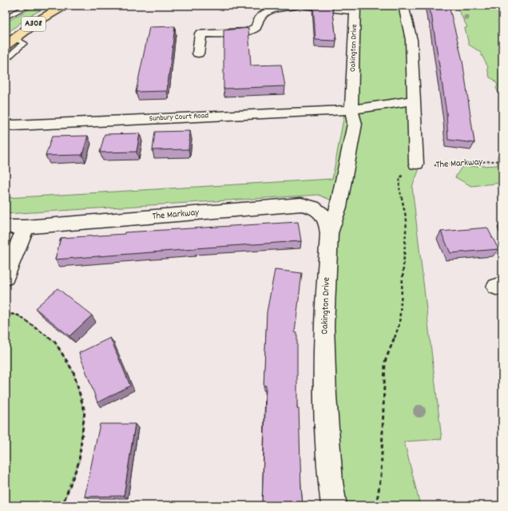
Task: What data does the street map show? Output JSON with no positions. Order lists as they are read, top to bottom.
{
  "streets": {
    "highway": ["A308"],
    "street": ["Oakington Drive", "Sunbury Court Road", "The Markway"]
  },
  "crossings": [
    ["Oakington Drive", "Sunbury Court Road"],
    ["Oakington Drive", "The Markway"]
  ]
}
